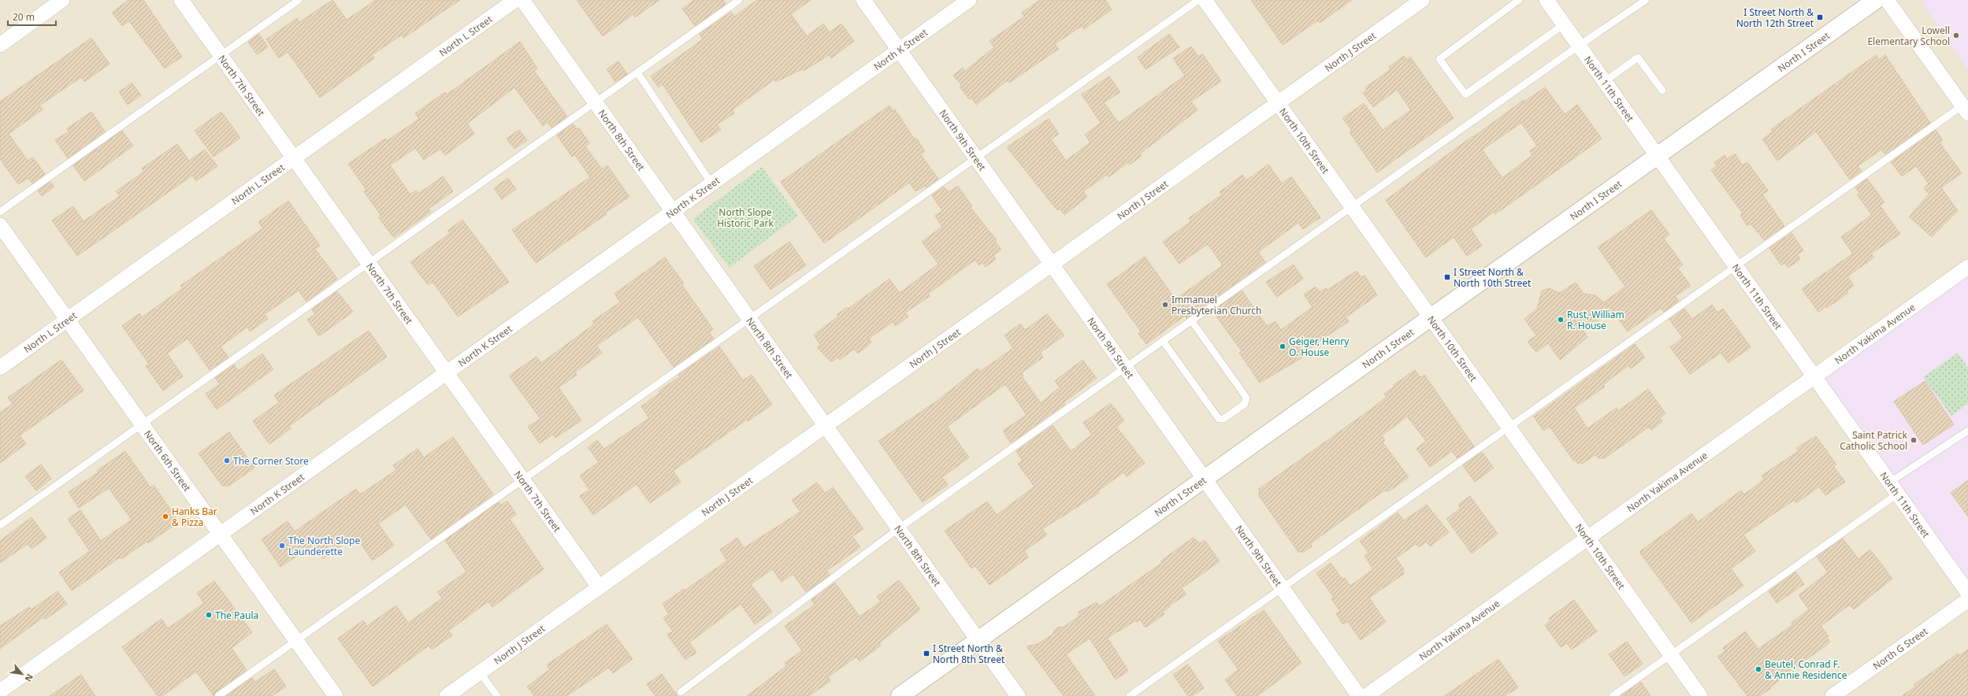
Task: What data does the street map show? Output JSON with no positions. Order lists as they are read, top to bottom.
{
  "streets": {
    "main road": ["North I Street"],
    "street": [
      "North L Street",
      "North K Street",
      "North J Street",
      "North 7th Street",
      "North 11th Street",
      "North 8th Street",
      "North 9th Street",
      "North 10th Street",
      "North Yakima Avenue",
      "North 6th Street",
      "North G Street"
    ]
  },
  "crossings": [
    ["North L Street", "North 7th Street"],
    ["North L Street", "North 6th Street"],
    ["North K Street", "North 7th Street"],
    ["North K Street", "North 8th Street"],
    ["North K Street", "North 9th Street"],
    ["North K Street", "North 6th Street"],
    ["North J Street", "North 7th Street"],
    ["North J Street", "North 8th Street"],
    ["North J Street", "North 9th Street"],
    ["North J Street", "North 10th Street"],
    ["North I Street", "North 11th Street"],
    ["North I Street", "North 8th Street"],
    ["North I Street", "North 9th Street"],
    ["North I Street", "North 10th Street"],
    ["North 11th Street", "North Yakima Avenue"],
    ["North 10th Street", "North Yakima Avenue"]
  ],
  "parks": ["North Slope Historic Park"],
  "places": {
    "transit": ["I Street North & North 12th Street", "I Street North & North 10th Street", "I Street North & North 8th Street"],
    "other": [
      "Lowell Elementary School",
      "Immanuel Presbyterian Church",
      "Rust, William R. House",
      "Geiger, Henry O. House",
      "Saint Patrick Catholic School",
      "The Corner Store",
      "Hanks Bar & Pizza",
      "The North Slope Launderette",
      "The Paula",
      "Beutel, Conrad F. & Annie Residence"
    ]
  },
  "scale_bar": "20 m",
  "north": "bottom right"
}
